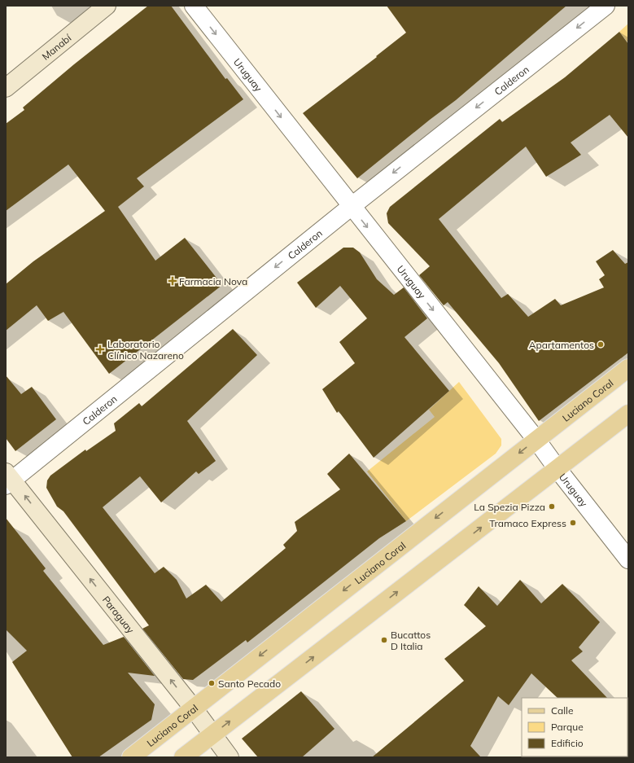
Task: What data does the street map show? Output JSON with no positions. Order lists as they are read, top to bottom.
{
  "streets": {
    "main road": ["Luciano Coral"],
    "street": [
      "Manabí",
      "Uruguay",
      "Calderon",
      "Paraguay"
    ]
  },
  "crossings": [
    ["Uruguay", "Calderon"],
    ["Uruguay", "Luciano Coral"],
    ["Calderon", "Paraguay"],
    ["Luciano Coral", "Paraguay"]
  ],
  "one_way": ["Uruguay", "Calderon", "Paraguay"],
  "places": {
    "health": ["Farmacia Nova", "Laboratorio Clínico Nazareno"],
    "other": [
      "Apartamentos",
      "La Spezia Pizza",
      "Tramaco Express",
      "Bucattos D Italia",
      "Santo Pecado"
    ]
  },
  "legend": ["Calle", "Parque", "Edificio"]
}
